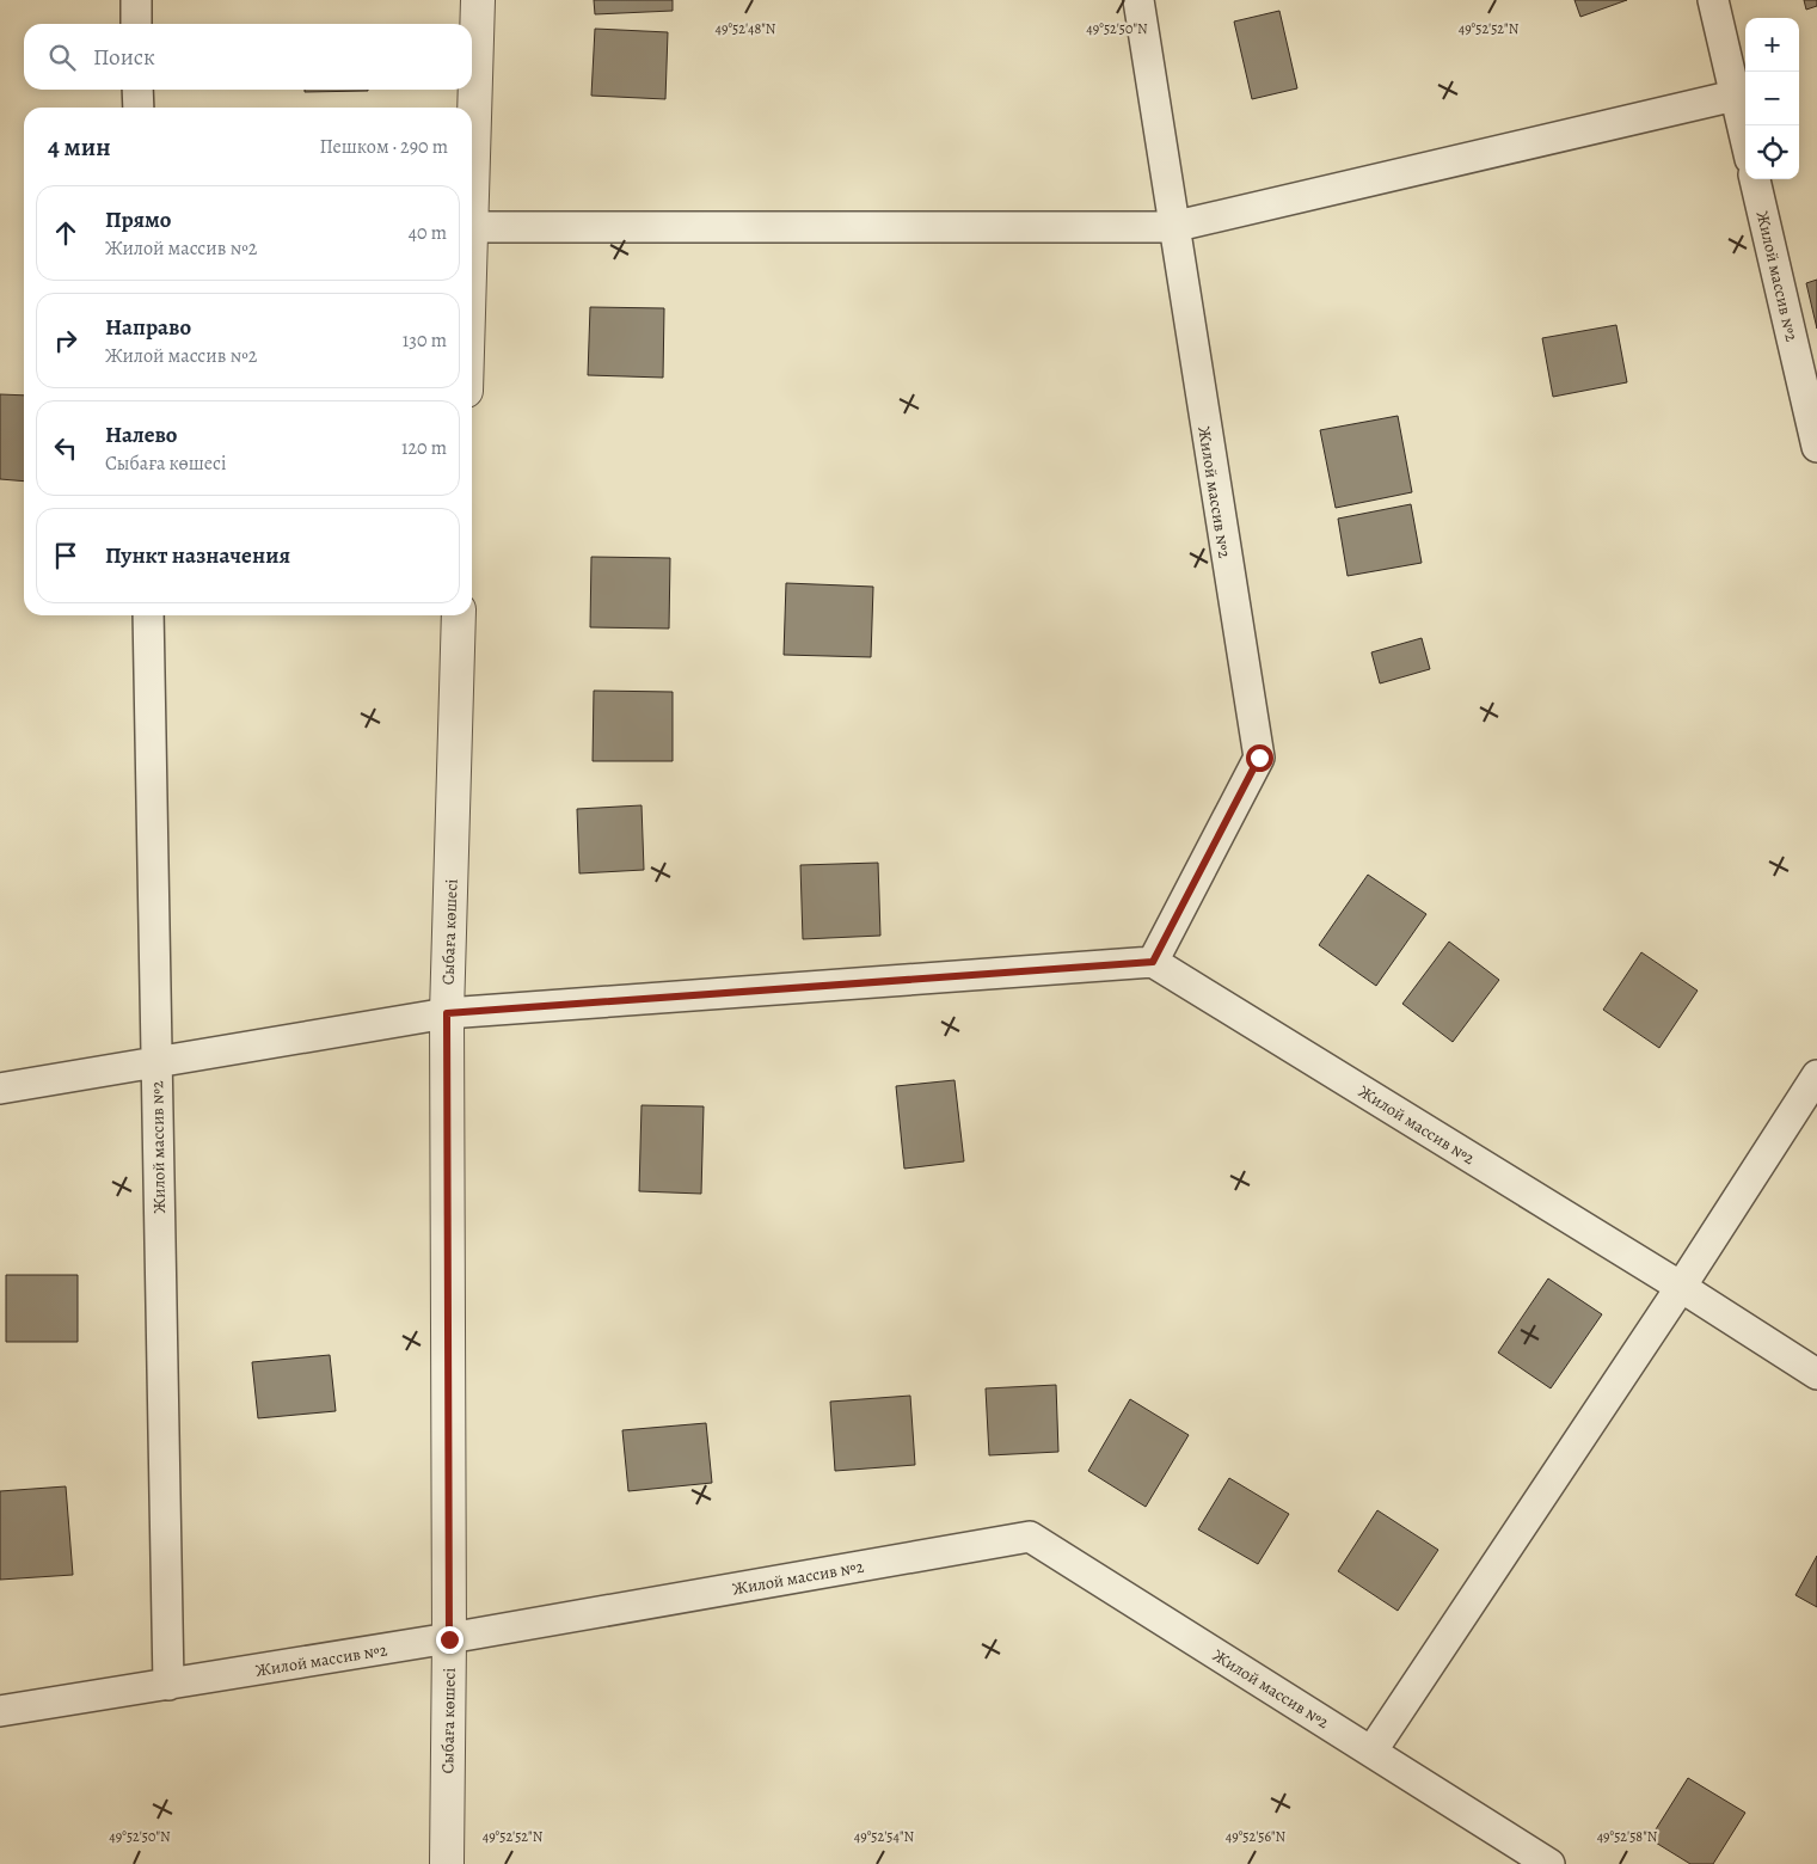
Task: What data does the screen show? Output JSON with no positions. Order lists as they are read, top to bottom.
{
  "streets": {
    "street": ["Жилой массив №2", "Сыбаға көшесі"]
  },
  "crossings": [
    ["Жилой массив №2", "Сыбаға көшесі"]
  ],
  "page": {
    "map_buttons": ["+", "−"],
    "search": "Поиск",
    "heading": ["4 мин", "Пешком · 290 m"],
    "list": [
      ["Прямо", "Жилой массив №2", "40 m"],
      ["Направо", "Жилой массив №2", "130 m"],
      ["Налево", "Сыбаға көшесі", "120 m"],
      "Пункт назначения"
    ]
  },
  "coordinates": [
    "49°52'48\"N",
    "49°52'50\"N",
    "49°52'52\"N",
    "49°52'54\"N",
    "49°52'56\"N",
    "49°52'58\"N"
  ]
}
